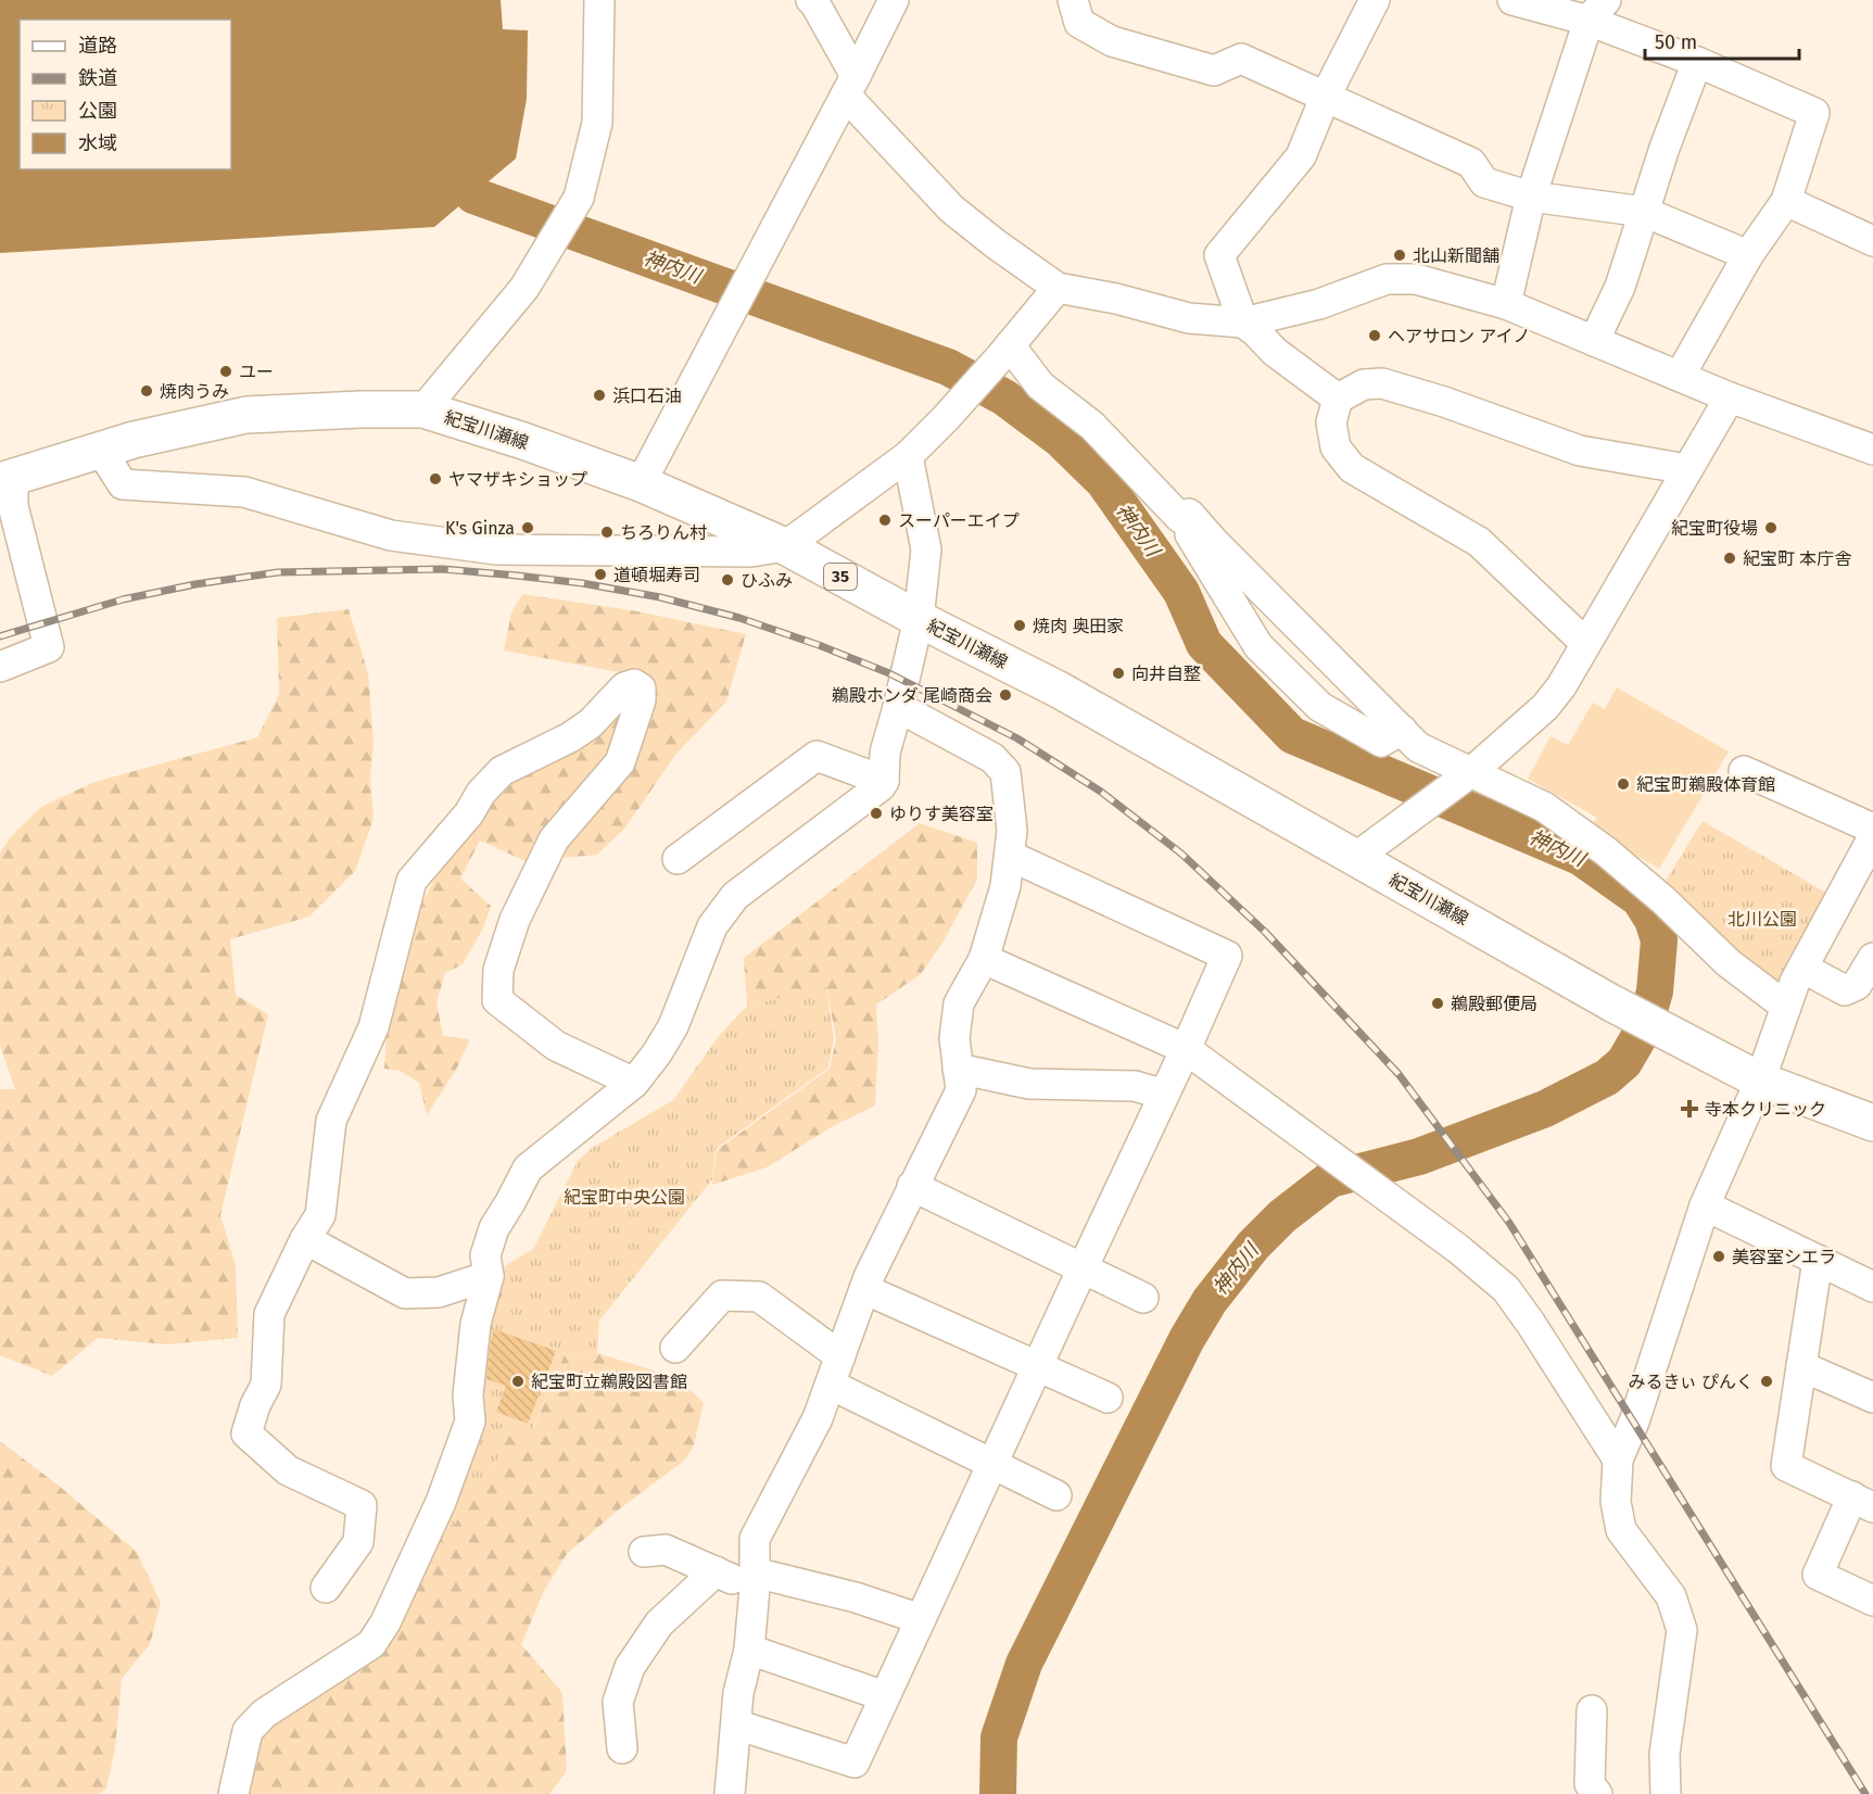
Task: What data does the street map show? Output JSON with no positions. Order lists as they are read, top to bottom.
{
  "streets": {
    "main road": ["紀宝川瀬線", "35"]
  },
  "water": ["神内川"],
  "parks": ["北川公園", "紀宝町中央公園"],
  "places": {
    "other": [
      "北山新聞舗",
      "ヘアサロン アイノ",
      "ユー",
      "焼肉うみ",
      "浜口石油",
      "ヤマザキショップ",
      "スーパーエイプ",
      "K's Ginza",
      "紀宝町役場",
      "ちろりん村",
      "紀宝町 本庁舎",
      "道頓堀寿司",
      "ひふみ",
      "焼肉 奥田家",
      "向井自整",
      "鵜殿ホンダ 尾崎商会",
      "紀宝町鵜殿体育館",
      "ゆりす美容室",
      "鵜殿郵便局",
      "美容室シエラ",
      "紀宝町立鵜殿図書館",
      "みるきぃ ぴんく"
    ],
    "health": ["寺本クリニック"]
  },
  "legend": [
    "道路",
    "鉄道",
    "公園",
    "水域"
  ],
  "scale_bar": "50 m"
}
